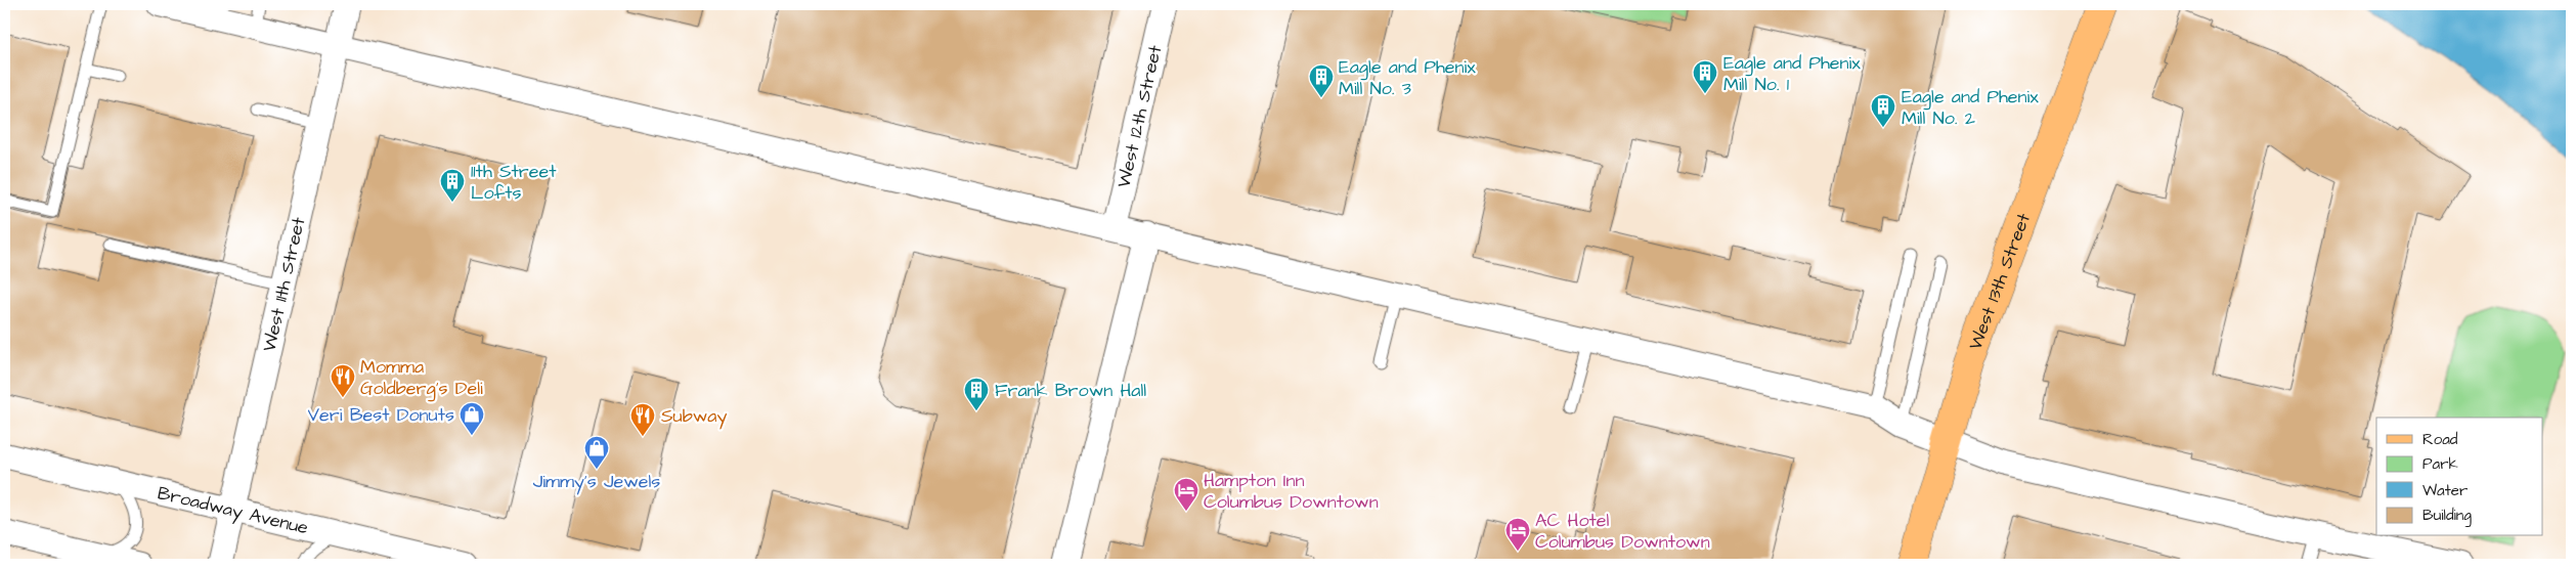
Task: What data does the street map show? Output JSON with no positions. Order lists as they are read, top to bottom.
{
  "streets": {
    "main road": ["West 13th Street"],
    "street": ["West 12th Street", "West 11th Street", "Broadway Avenue"]
  },
  "crossings": [
    ["West 11th Street", "Broadway Avenue"]
  ],
  "places": {
    "building": [
      "Eagle and Phenix Mill No. 1",
      "Eagle and Phenix Mill No. 3",
      "Eagle and Phenix Mill No. 2",
      "11th Street Lofts",
      "Frank Brown Hall"
    ],
    "restaurant": ["Momma Goldberg's Deli", "Subway"],
    "shop": ["Veri Best Donuts", "Jimmy's Jewels"],
    "hotel": ["Hampton Inn Columbus Downtown", "AC Hotel Columbus Downtown"]
  },
  "legend": [
    "Road",
    "Park",
    "Water",
    "Building"
  ]
}
